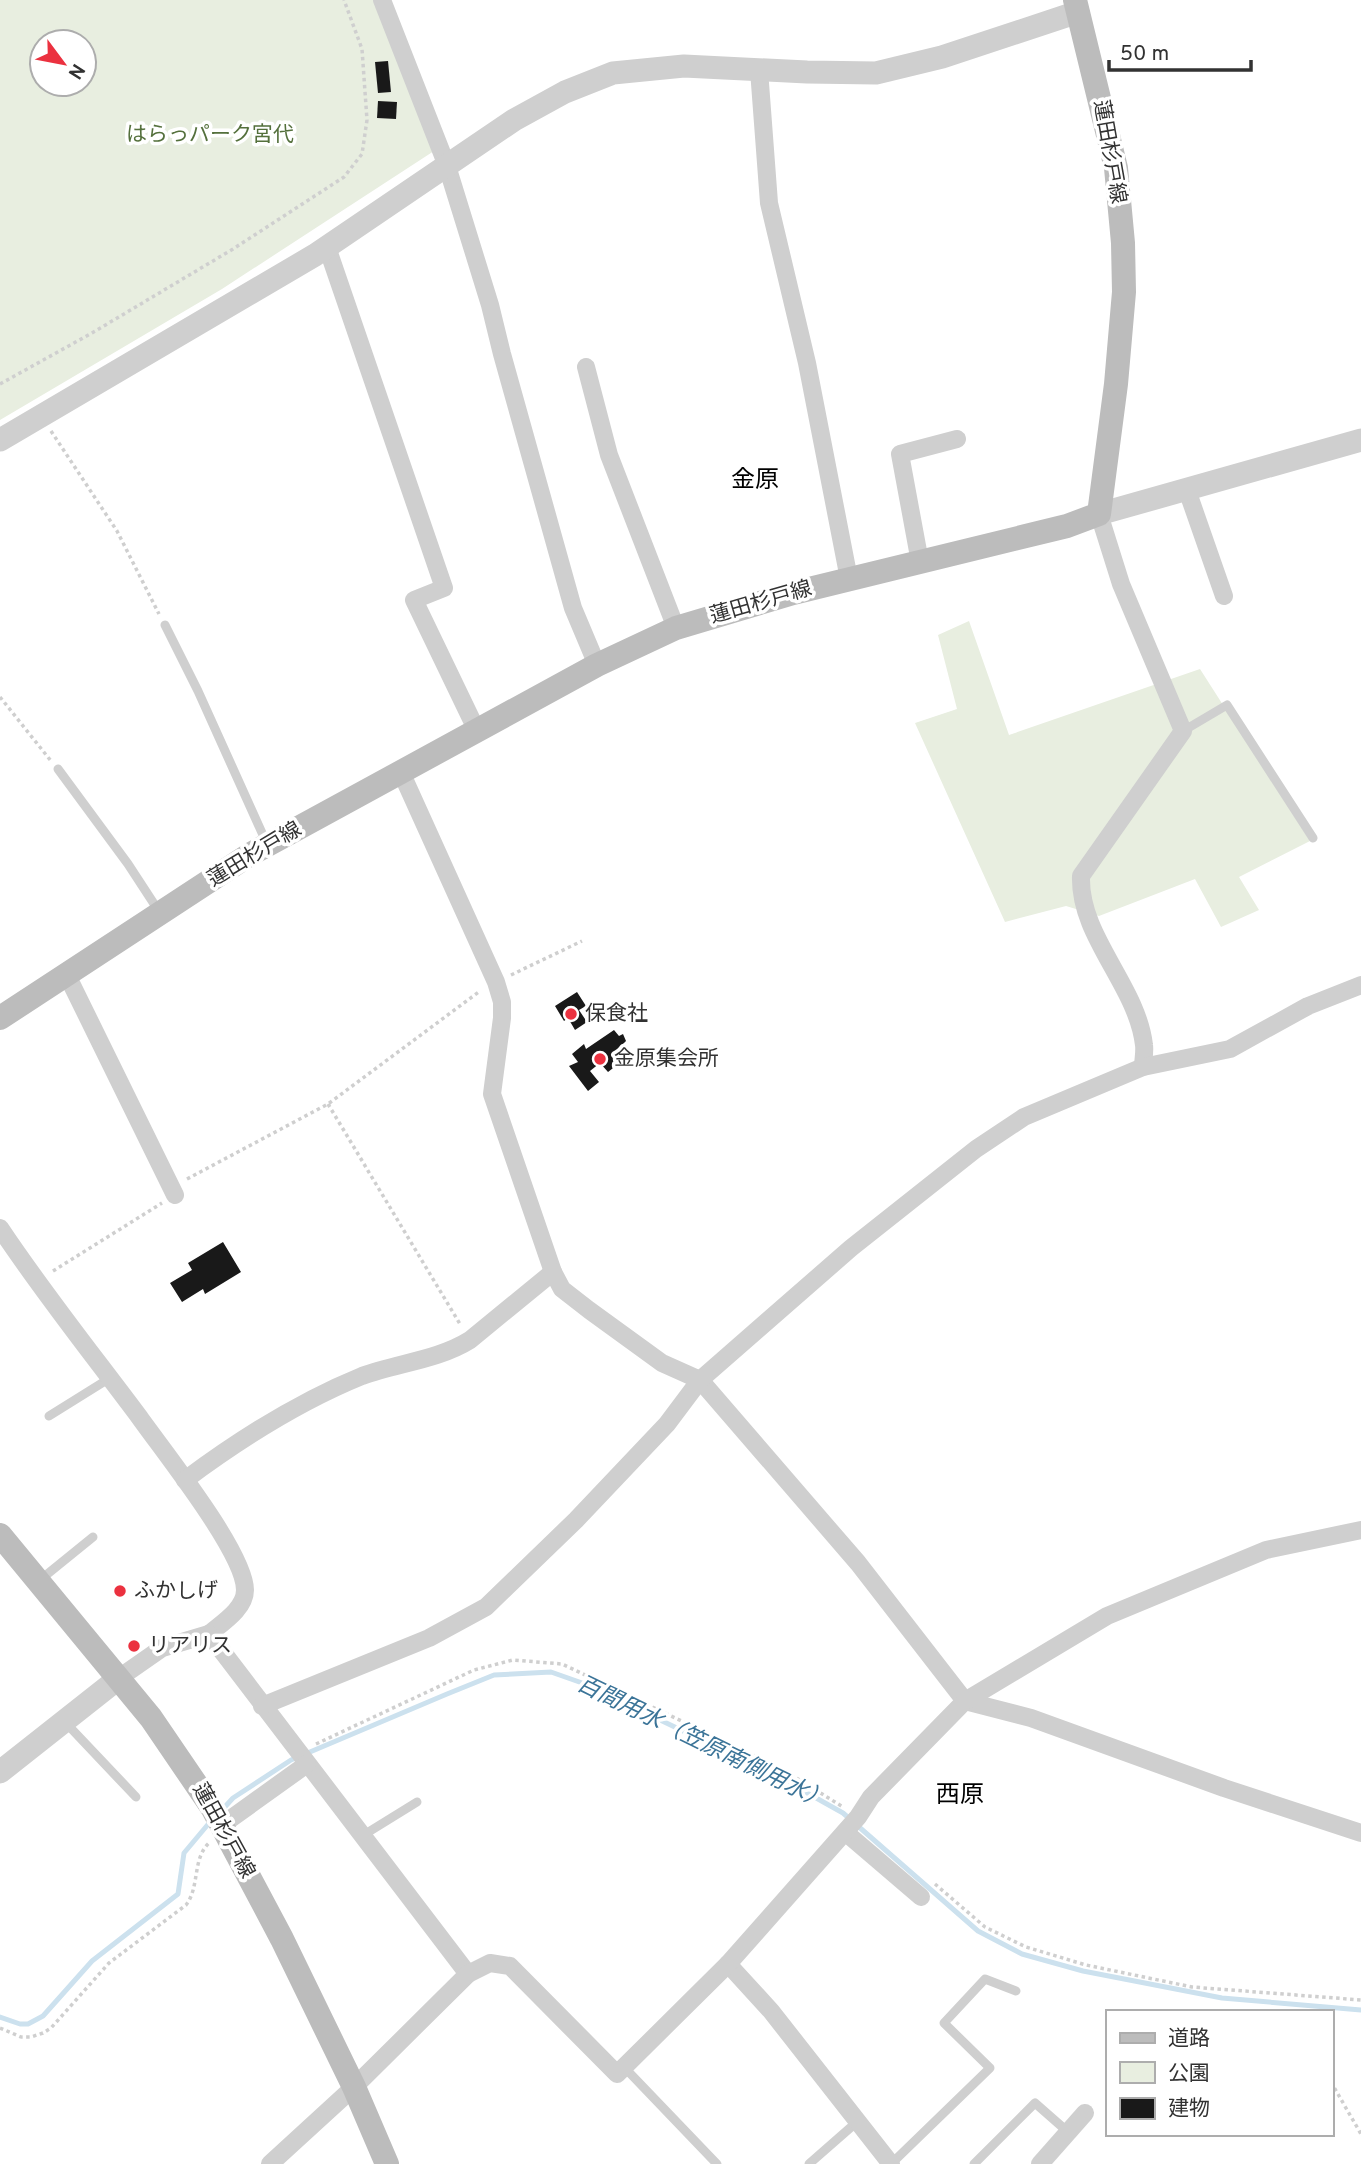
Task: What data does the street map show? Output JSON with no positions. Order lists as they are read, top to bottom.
{
  "streets": {
    "main road": ["蓮田杉戸線"]
  },
  "districts": ["金原", "西原"],
  "water": ["百間用水（笠原南側用水）"],
  "parks": ["はらっパーク宮代"],
  "places": [
    "保食社",
    "金原集会所",
    "ふかしげ",
    "リアリス"
  ],
  "legend": ["道路", "公園", "建物"],
  "scale_bar": "50 m",
  "north": "bottom right"
}
